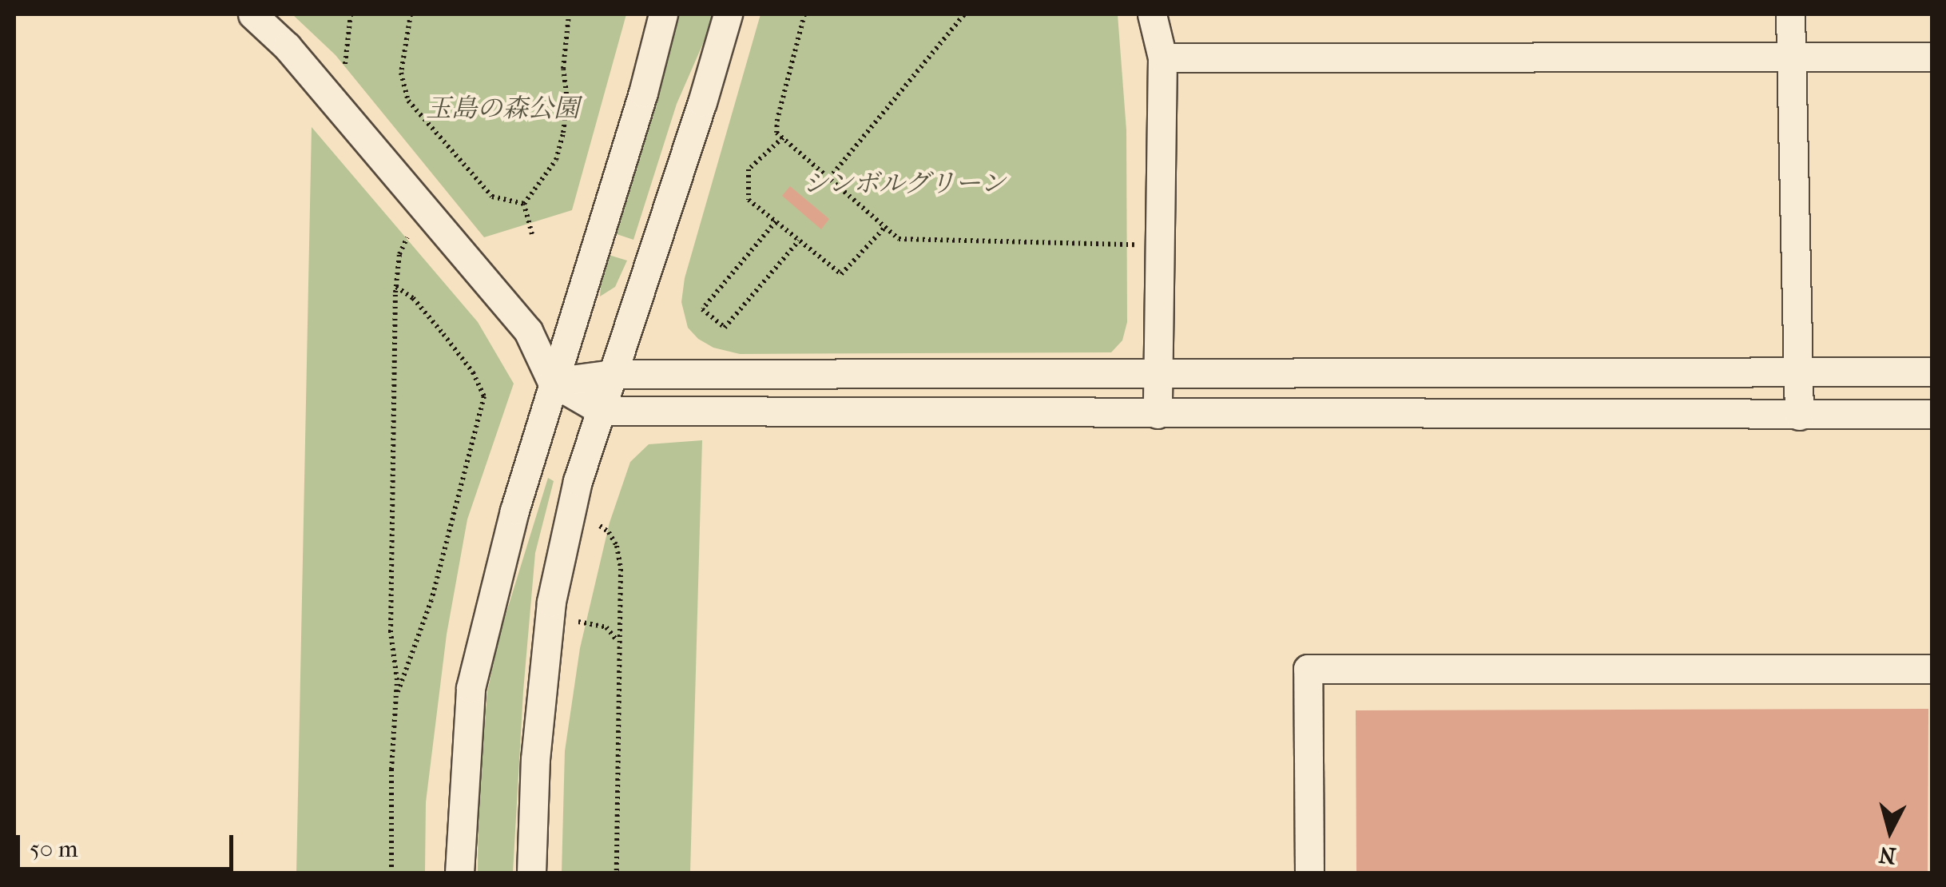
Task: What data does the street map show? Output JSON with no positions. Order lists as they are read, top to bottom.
{
  "parks": ["玉島の森公園", "シンボルグリーン"],
  "scale_bar": "50 m",
  "north": "bottom"
}
